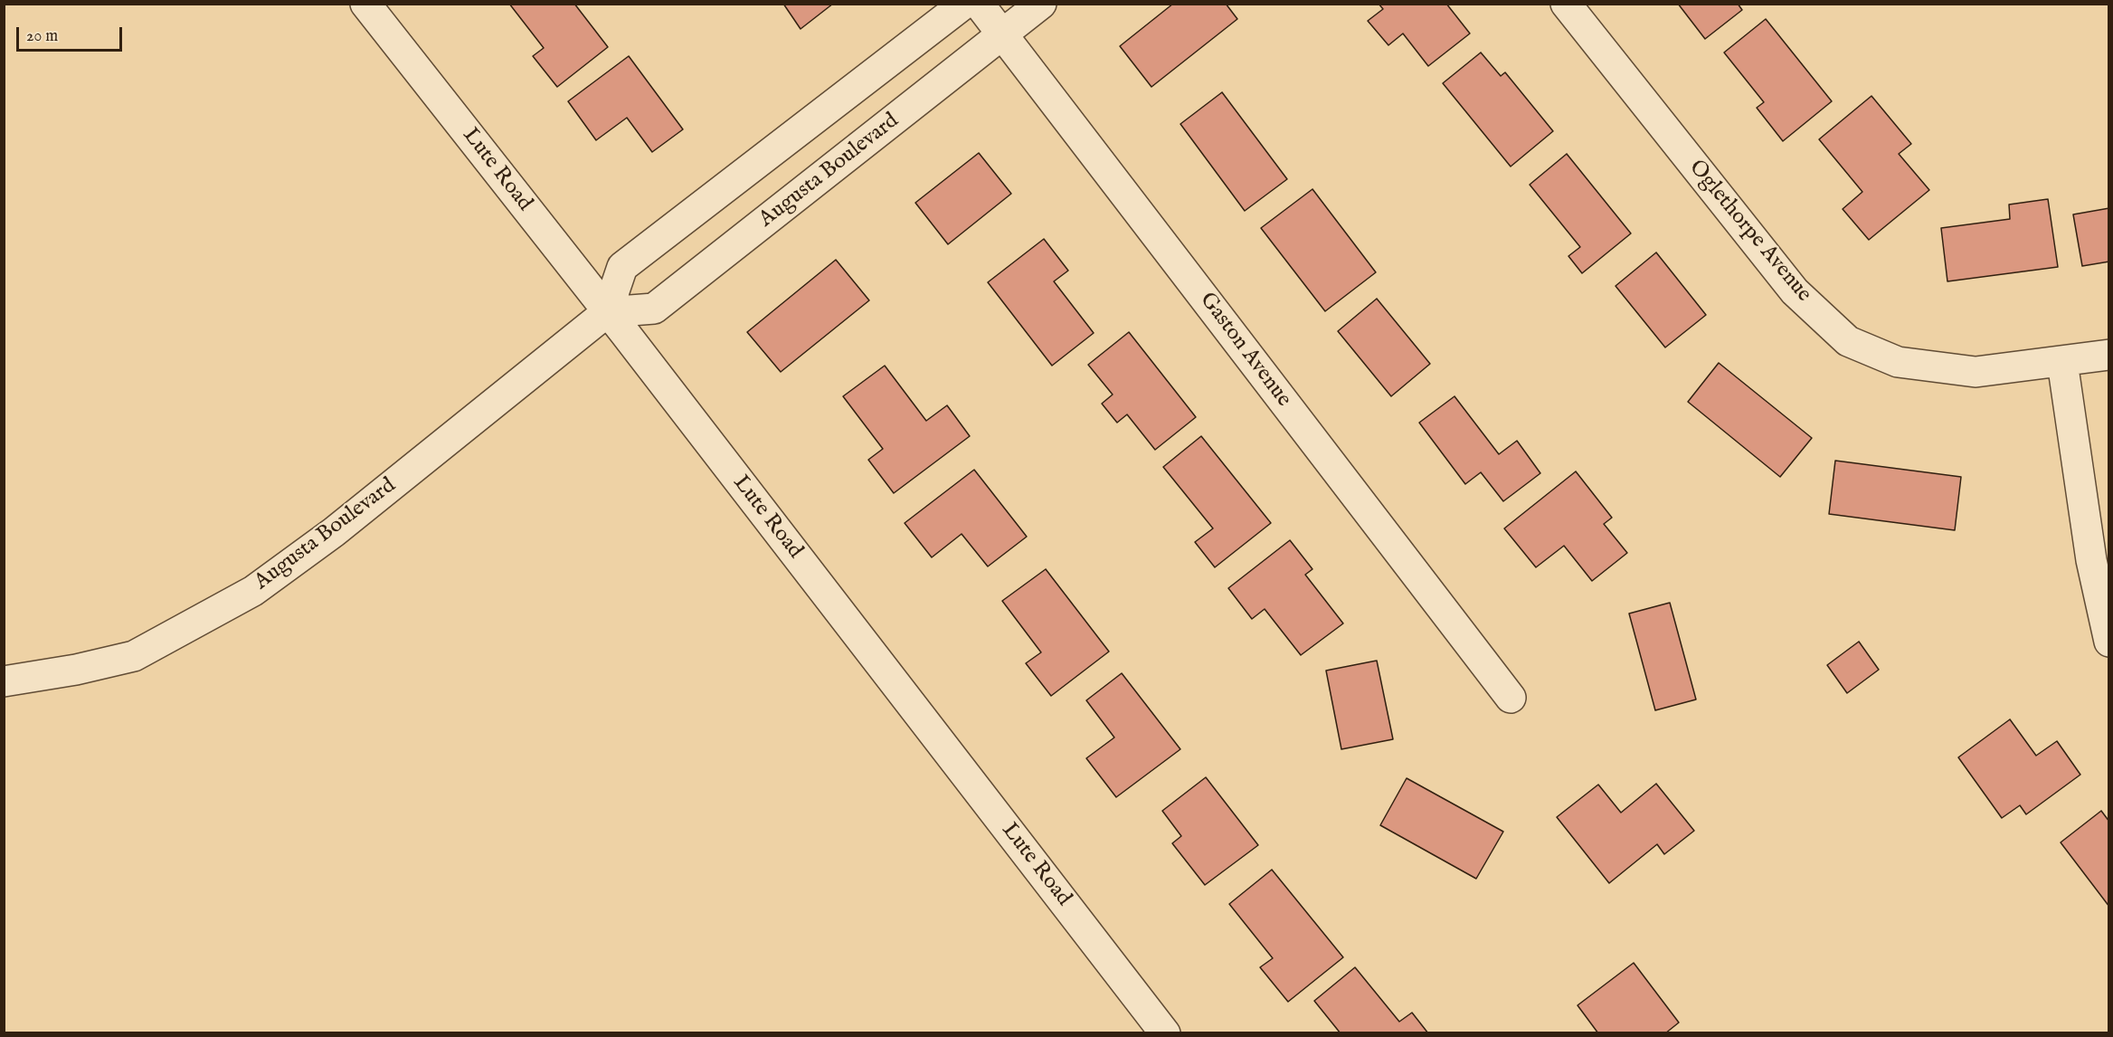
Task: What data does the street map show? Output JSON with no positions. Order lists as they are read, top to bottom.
{
  "streets": {
    "street": [
      "Lute Road",
      "Augusta Boulevard",
      "Oglethorpe Avenue",
      "Gaston Avenue"
    ]
  },
  "crossings": [
    ["Lute Road", "Augusta Boulevard"],
    ["Augusta Boulevard", "Gaston Avenue"]
  ],
  "scale_bar": "20 m"
}
